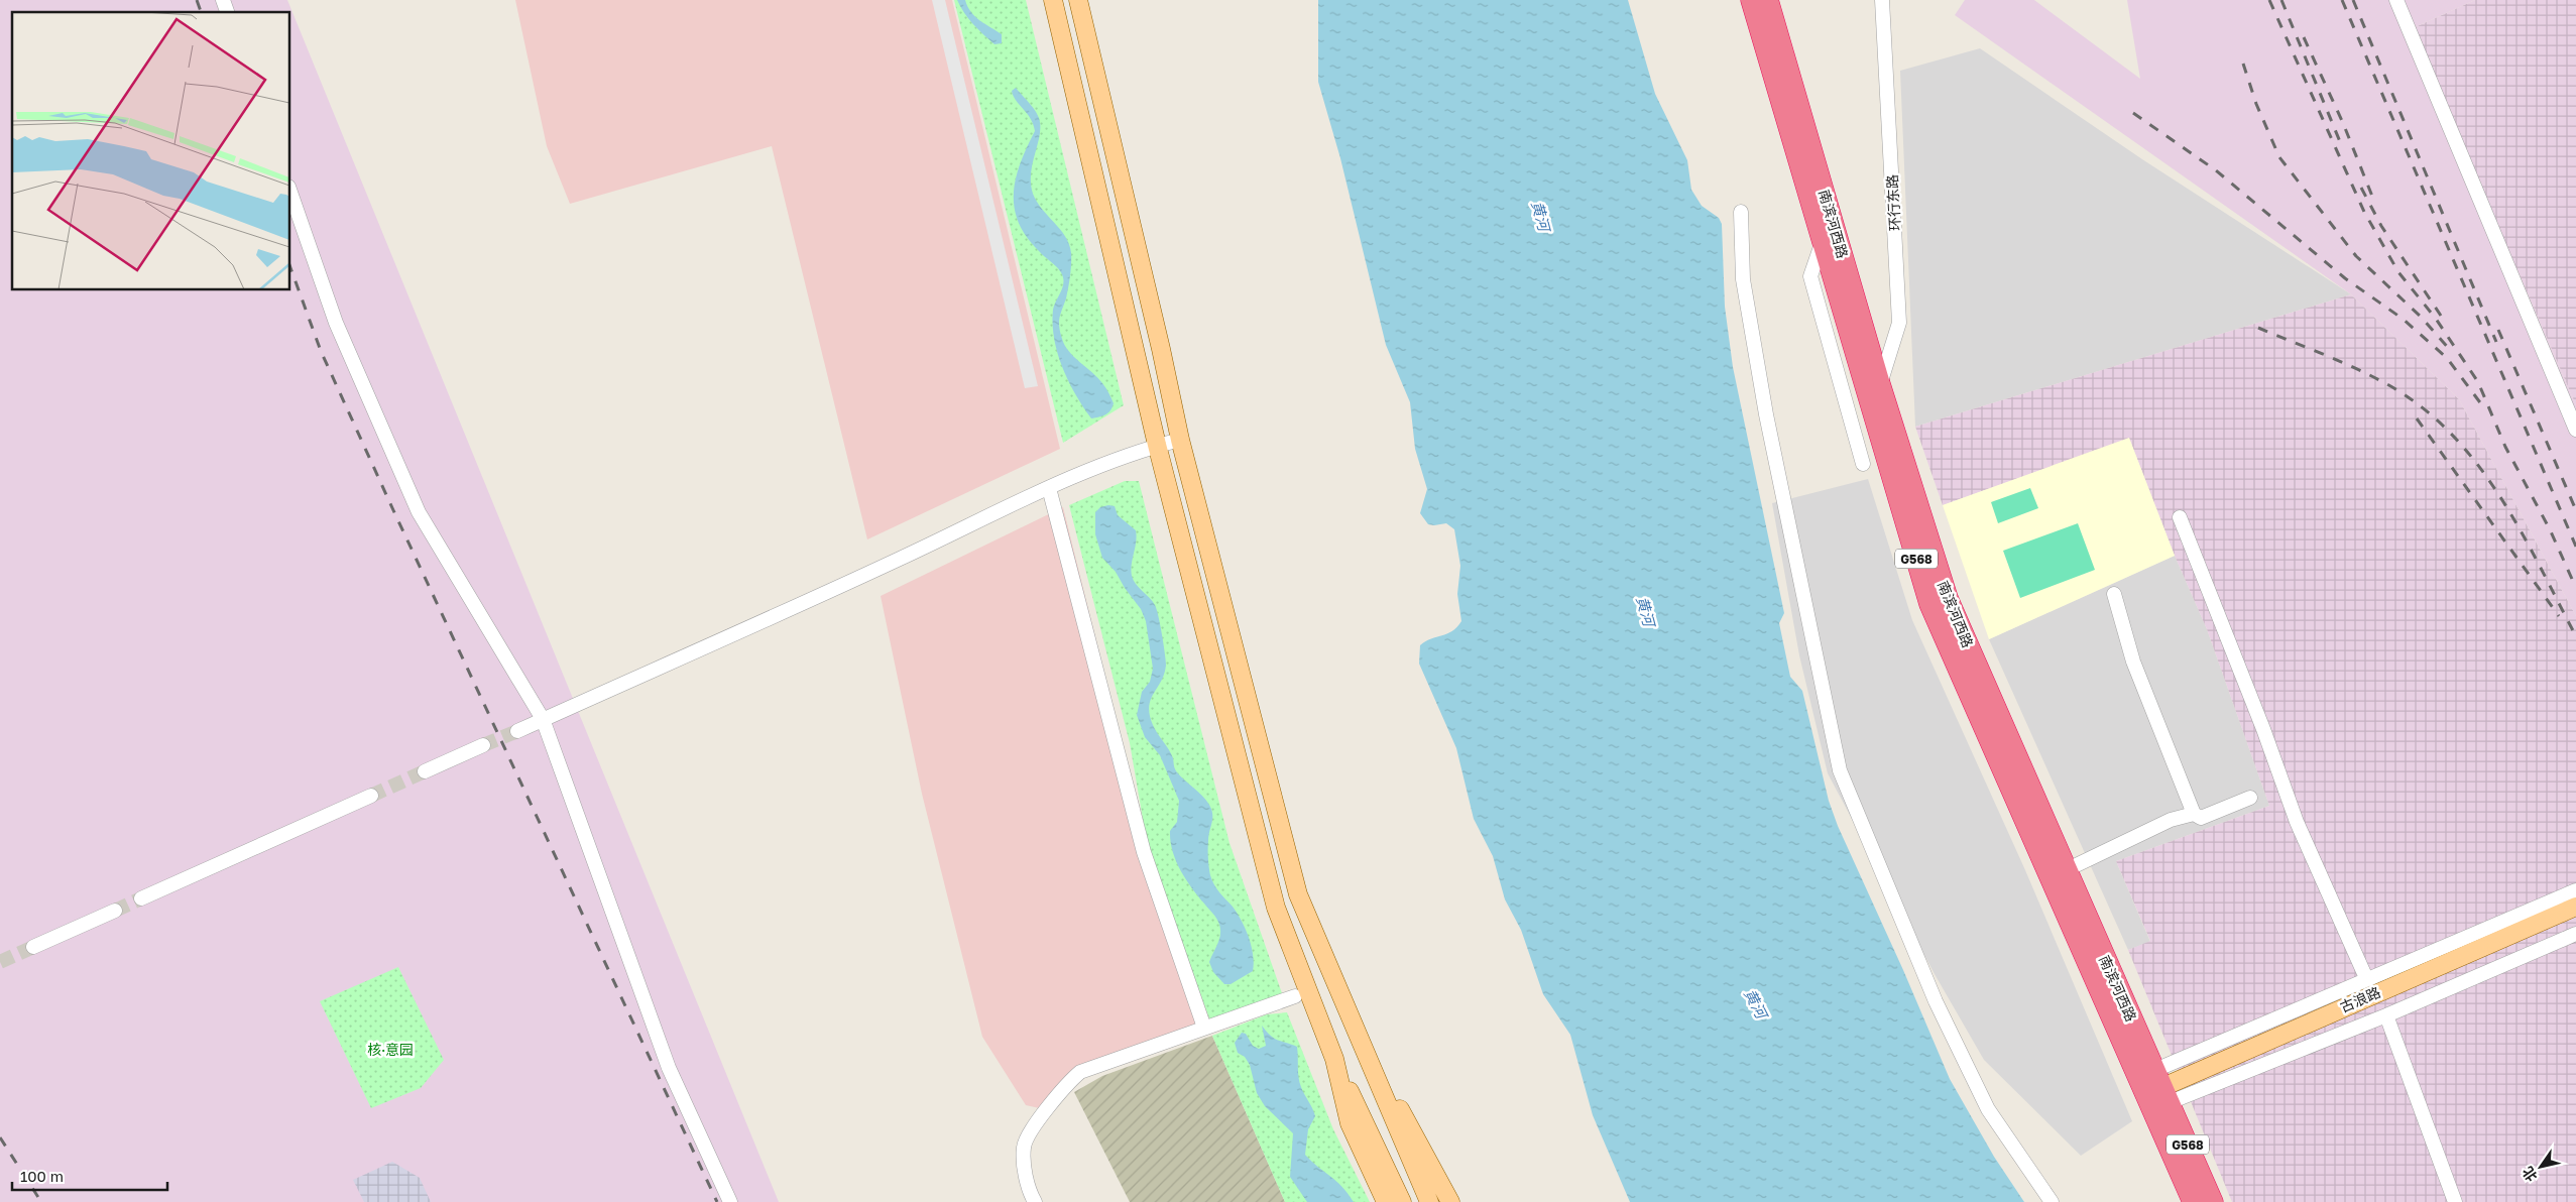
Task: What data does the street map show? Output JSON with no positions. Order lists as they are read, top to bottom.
{
  "streets": {
    "highway": ["南滨河西路", "G568"],
    "main road": ["古浪路"],
    "street": ["环行东路"]
  },
  "crossings": [
    ["环行东路", "南滨河西路"],
    ["南滨河西路", "古浪路"]
  ],
  "water": ["黄河"],
  "parks": ["核·意园"],
  "scale_bar": "100 m",
  "north": "bottom left"
}
